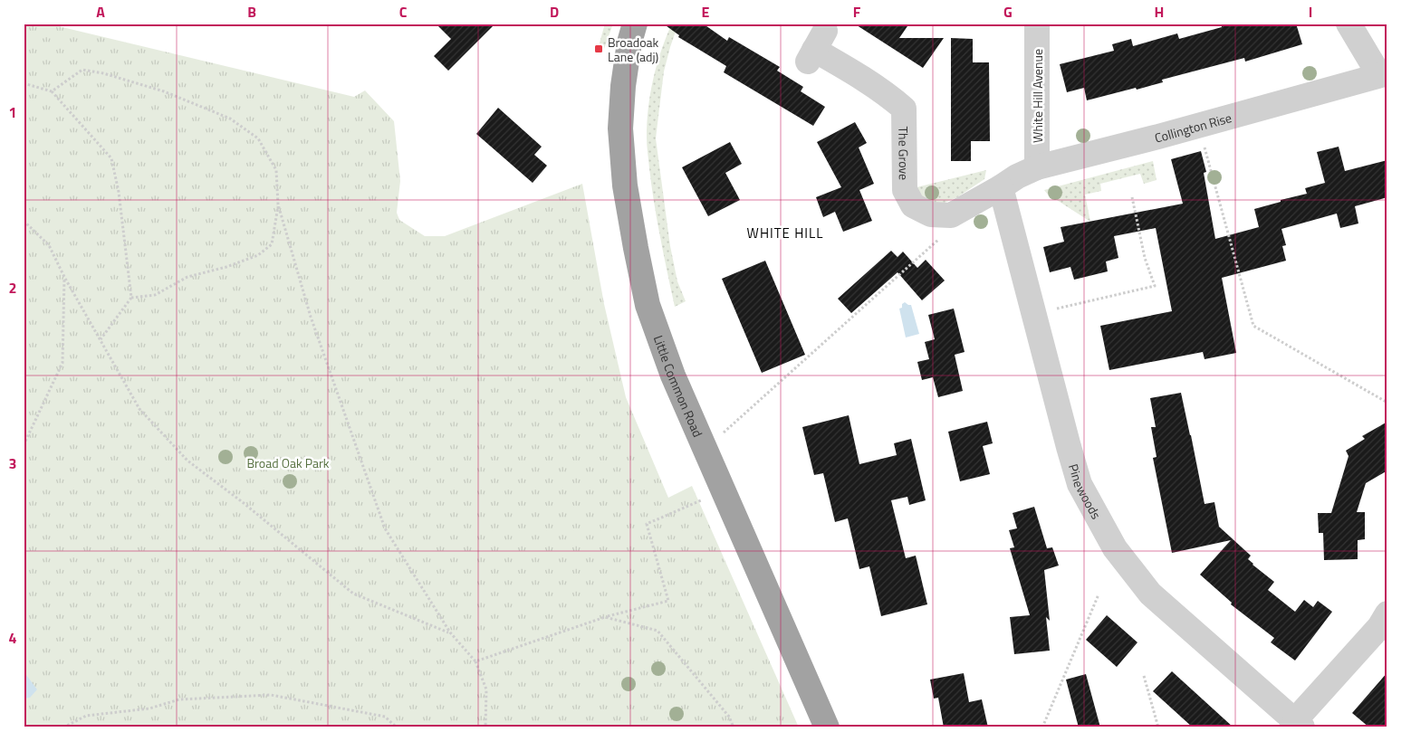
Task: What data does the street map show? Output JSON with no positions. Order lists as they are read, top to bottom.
{
  "streets": {
    "highway": ["Little Common Road"],
    "street": [
      "White Hill Avenue",
      "Collington Rise",
      "The Grove",
      "Pinewoods"
    ]
  },
  "crossings": [
    ["White Hill Avenue", "Collington Rise"],
    ["Collington Rise", "Pinewoods"]
  ],
  "districts": ["WHITE HILL"],
  "parks": ["Broad Oak Park"],
  "places": {
    "transit": ["Broadoak Lane (adj)"]
  },
  "grid": {
    "columns": [
      "A",
      "B",
      "C",
      "D",
      "E",
      "F",
      "G",
      "H",
      "I"
    ],
    "rows": [
      "1",
      "2",
      "3",
      "4"
    ]
  }
}
